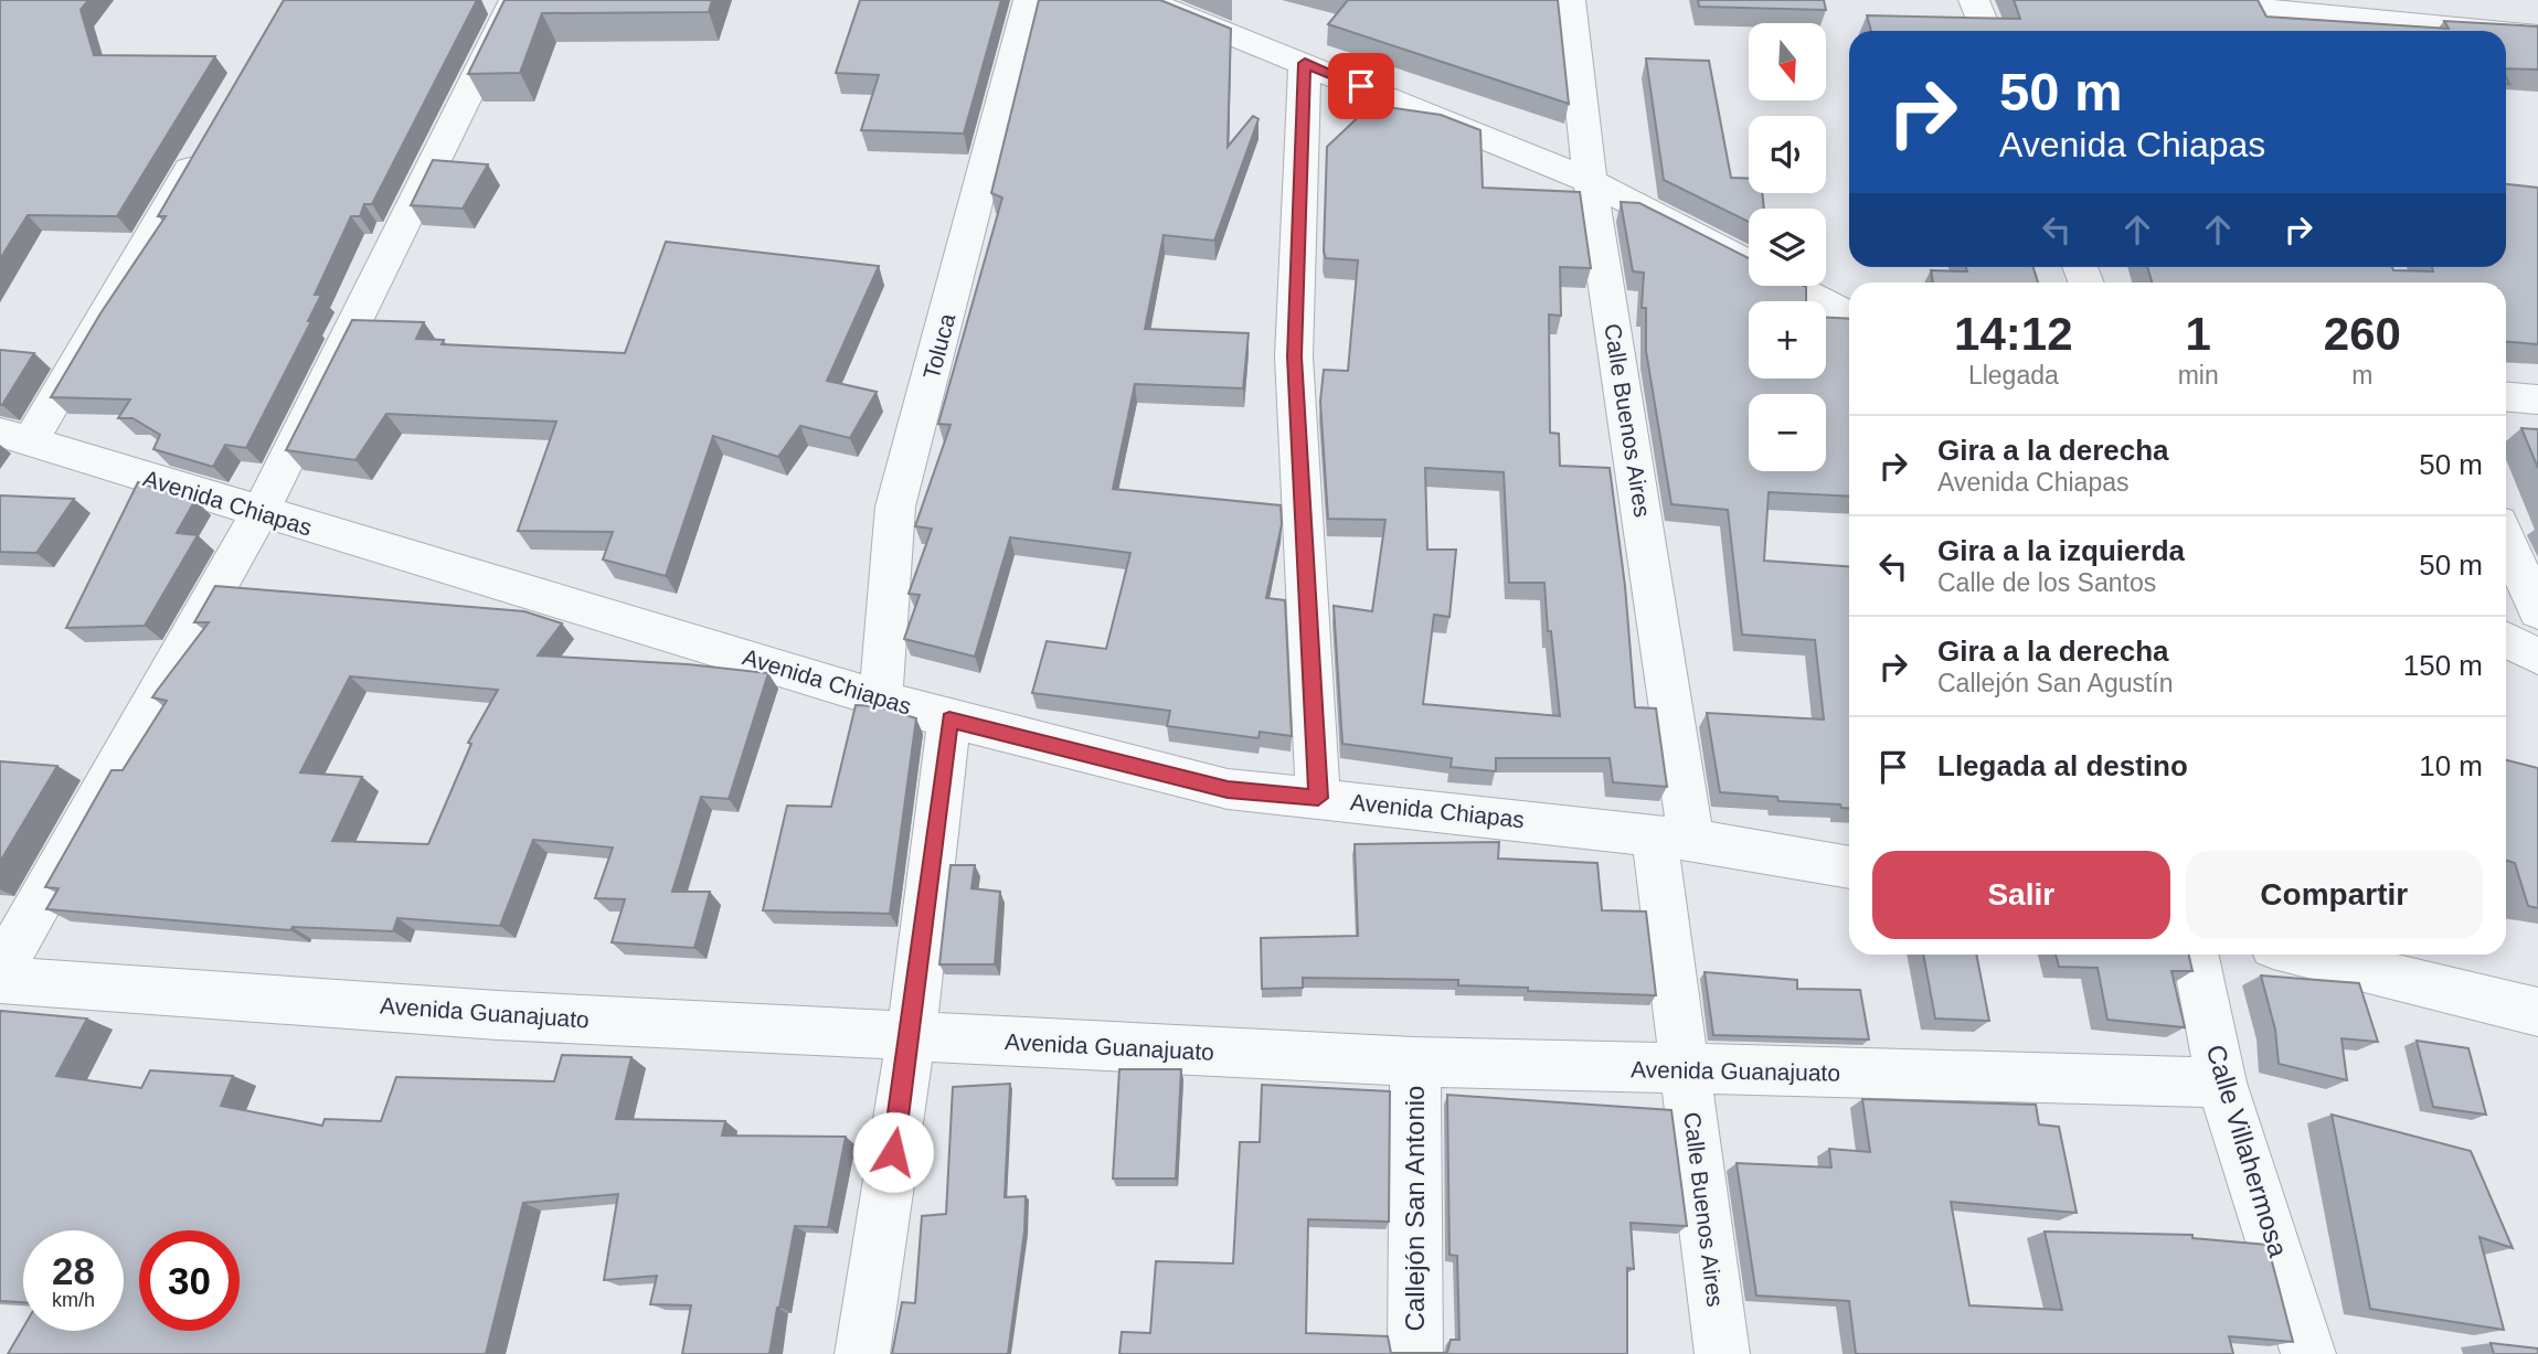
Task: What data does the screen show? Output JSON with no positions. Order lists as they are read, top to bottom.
{
  "streets": {
    "street": [
      "Toluca",
      "Calle Buenos Aires",
      "Avenida Chiapas",
      "Avenida Guanajuato",
      "Calle Villahermosa",
      "Callejón San Antonio"
    ]
  },
  "crossings": [
    ["Toluca", "Avenida Chiapas"],
    ["Calle Buenos Aires", "Avenida Chiapas"],
    ["Calle Buenos Aires", "Avenida Guanajuato"],
    ["Avenida Guanajuato", "Calle Villahermosa"],
    ["Avenida Guanajuato", "Callejón San Antonio"]
  ],
  "north": "bottom",
  "page": {
    "map_buttons": ["+", "−"],
    "turn": ["50 m", "Avenida Chiapas"],
    "eta": [
      "14:12",
      "Llegada",
      "1",
      "min",
      "260",
      "m"
    ],
    "list": [
      {
        "name": "Gira a la derecha",
        "note": "Avenida Chiapas",
        "value": "50 m"
      },
      {
        "name": "Gira a la izquierda",
        "note": "Calle de los Santos",
        "value": "50 m"
      },
      {
        "name": "Gira a la derecha",
        "note": "Callejón San Agustín",
        "value": "150 m"
      },
      {
        "name": "Llegada al destino",
        "value": "10 m"
      }
    ],
    "buttons": ["Salir", "Compartir"],
    "speed": "28 km/h",
    "limit": "30"
  }
}
